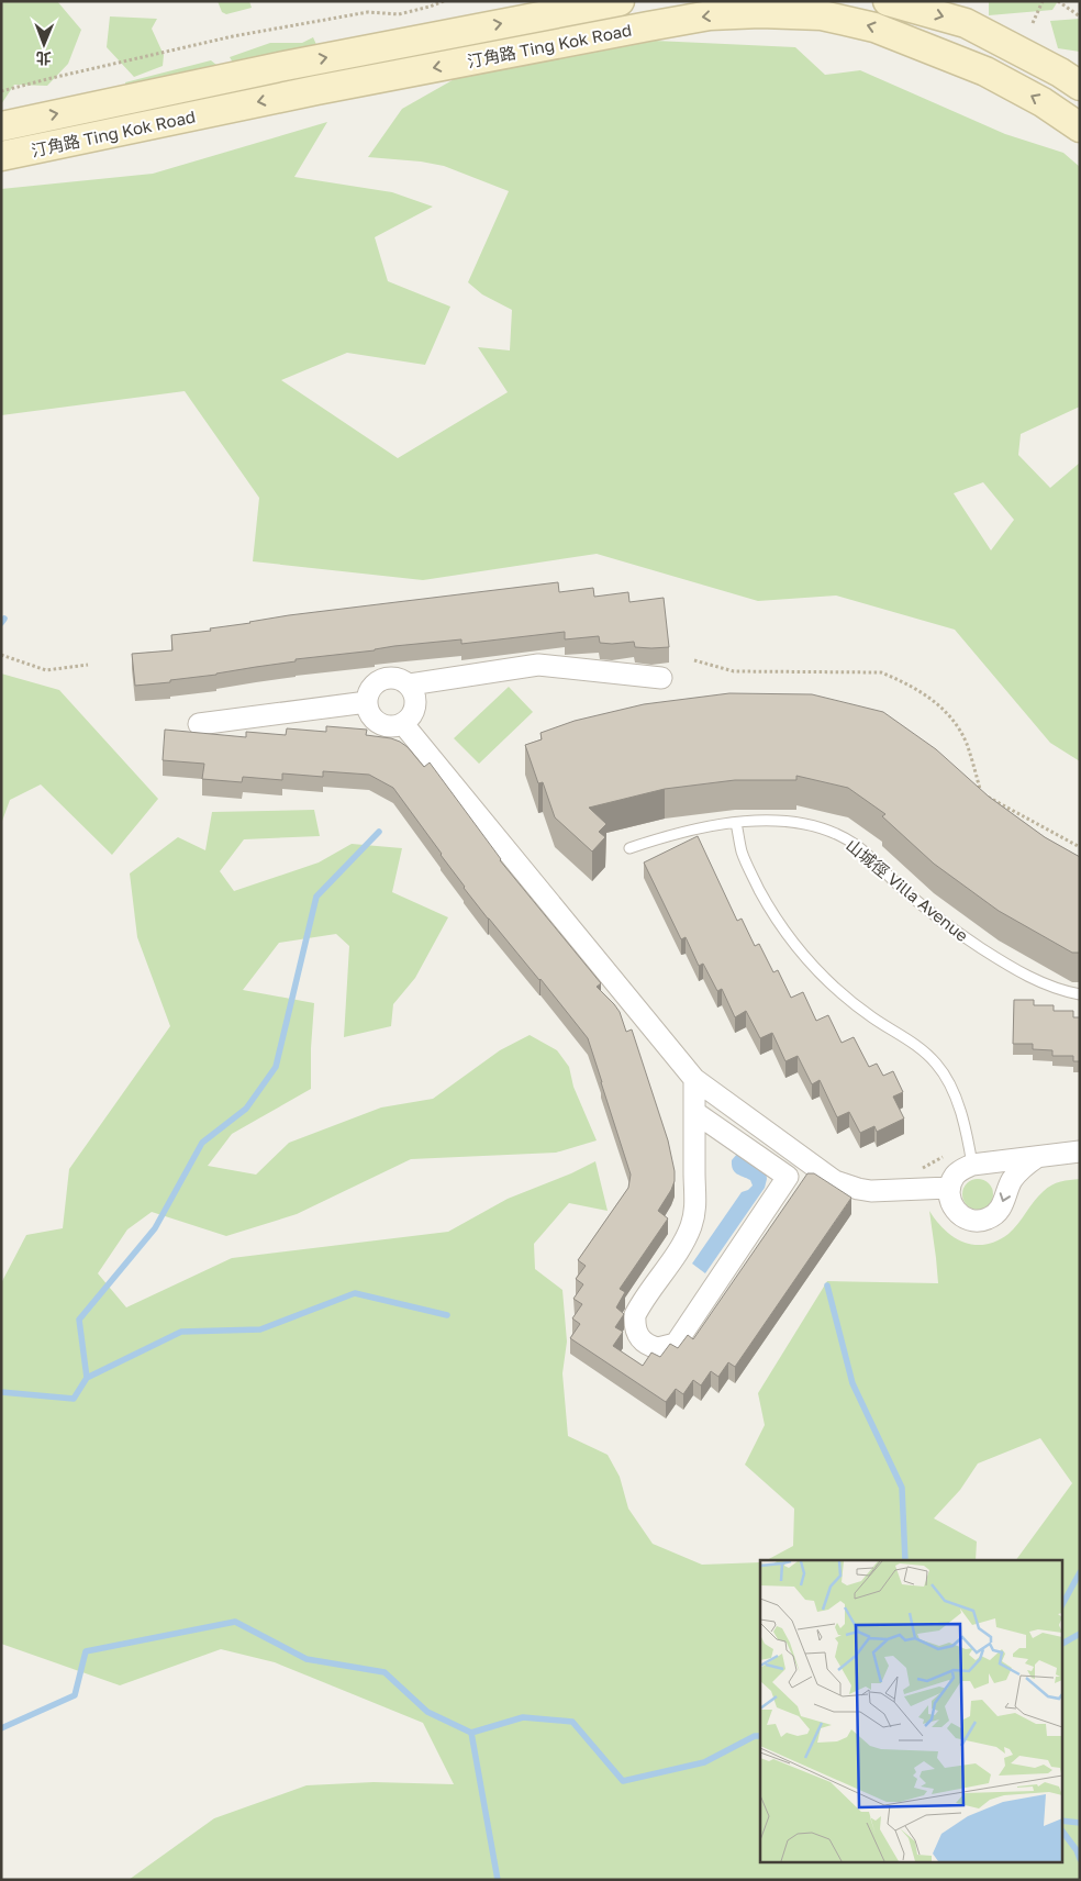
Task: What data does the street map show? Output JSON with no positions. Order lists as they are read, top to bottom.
{
  "streets": {
    "main road": ["汀角路 Ting Kok Road"],
    "lane": ["山城徑 Villa Avenue"]
  },
  "north": "bottom"
}
